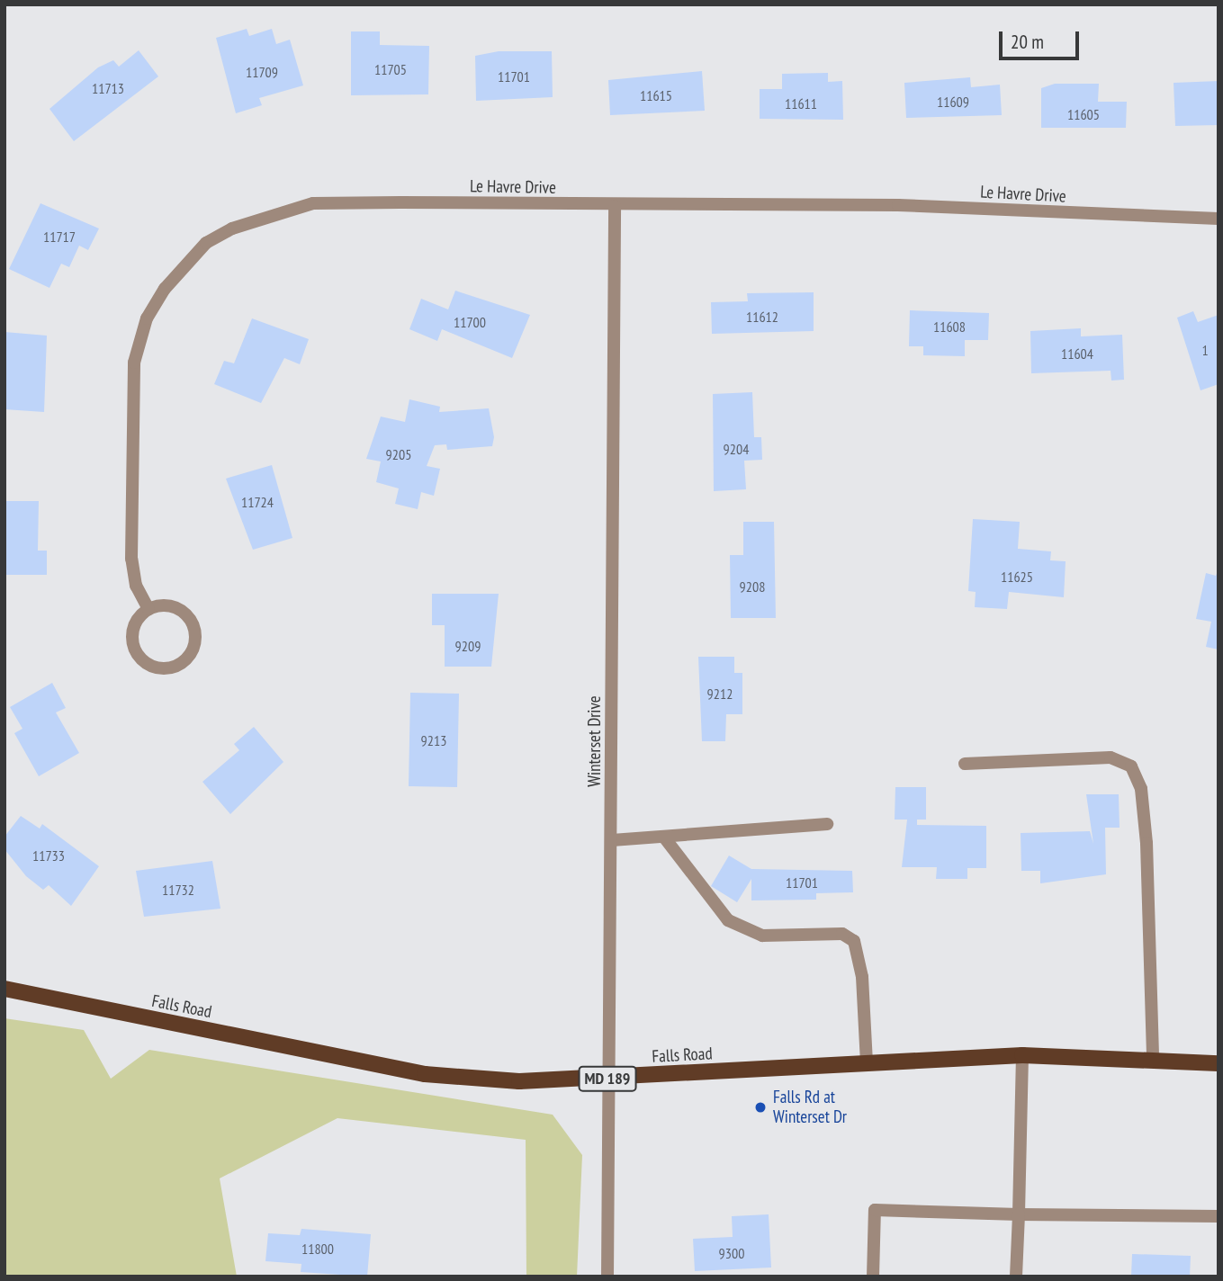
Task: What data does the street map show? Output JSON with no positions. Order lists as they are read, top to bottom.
{
  "streets": {
    "main road": ["Falls Road", "MD 189"],
    "street": ["Le Havre Drive", "Winterset Drive"]
  },
  "crossings": [
    ["Le Havre Drive", "Winterset Drive"],
    ["Winterset Drive", "Falls Road"]
  ],
  "places": ["Falls Rd at Winterset Dr"],
  "house_numbers": [
    "11705",
    "11709",
    "11701",
    "11713",
    "11615",
    "11609",
    "11611",
    "11605",
    "11717",
    "11612",
    "11700",
    "11608",
    "1",
    "11604",
    "9204",
    "9205",
    "11724",
    "11625",
    "9208",
    "9209",
    "9212",
    "9213",
    "11733",
    "11701",
    "11732",
    "11800",
    "9300"
  ],
  "scale_bar": "20 m"
}
